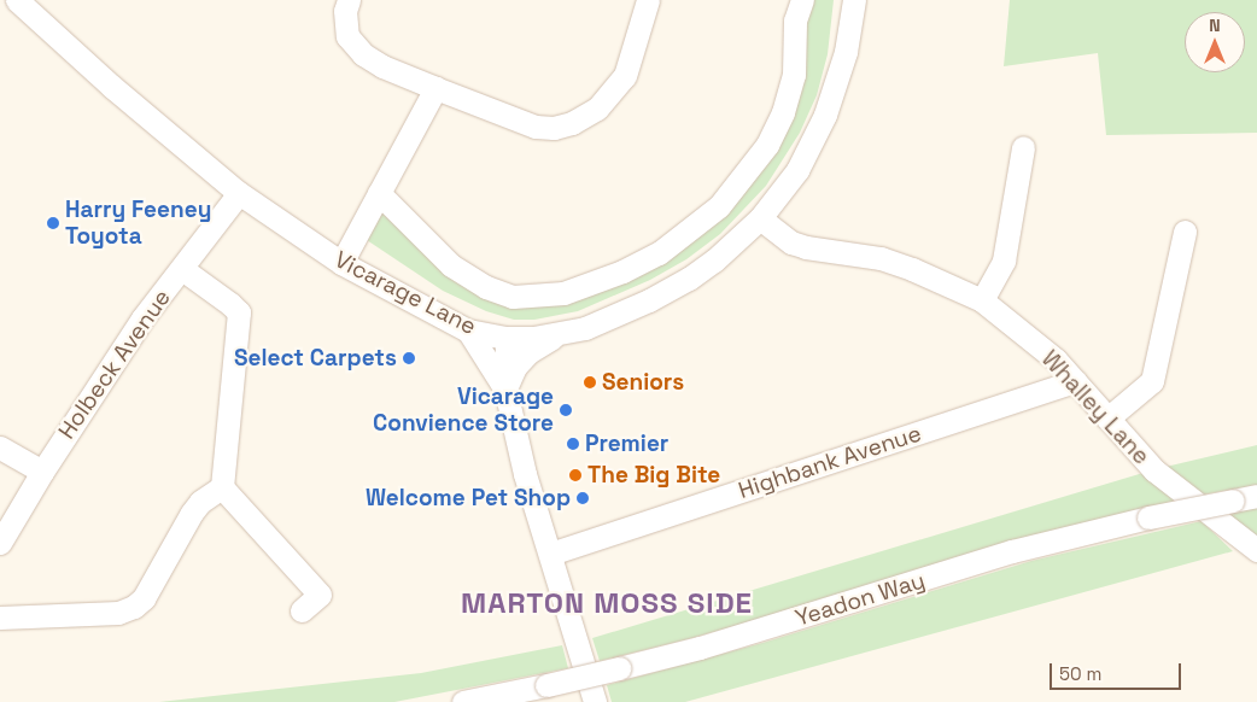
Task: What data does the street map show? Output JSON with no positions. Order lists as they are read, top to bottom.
{
  "streets": {
    "street": [
      "Vicarage Lane",
      "Holbeck Avenue",
      "Whalley Lane",
      "Highbank Avenue",
      "Yeadon Way"
    ]
  },
  "crossings": [
    ["Vicarage Lane", "Holbeck Avenue"],
    ["Vicarage Lane", "Highbank Avenue"],
    ["Whalley Lane", "Highbank Avenue"]
  ],
  "districts": ["MARTON MOSS SIDE"],
  "places": [
    "Harry Feeney Toyota",
    "Select Carpets",
    "Seniors",
    "Vicarage Convience Store",
    "Premier",
    "The Big Bite",
    "Welcome Pet Shop"
  ],
  "scale_bar": "50 m",
  "north": "top"
}
